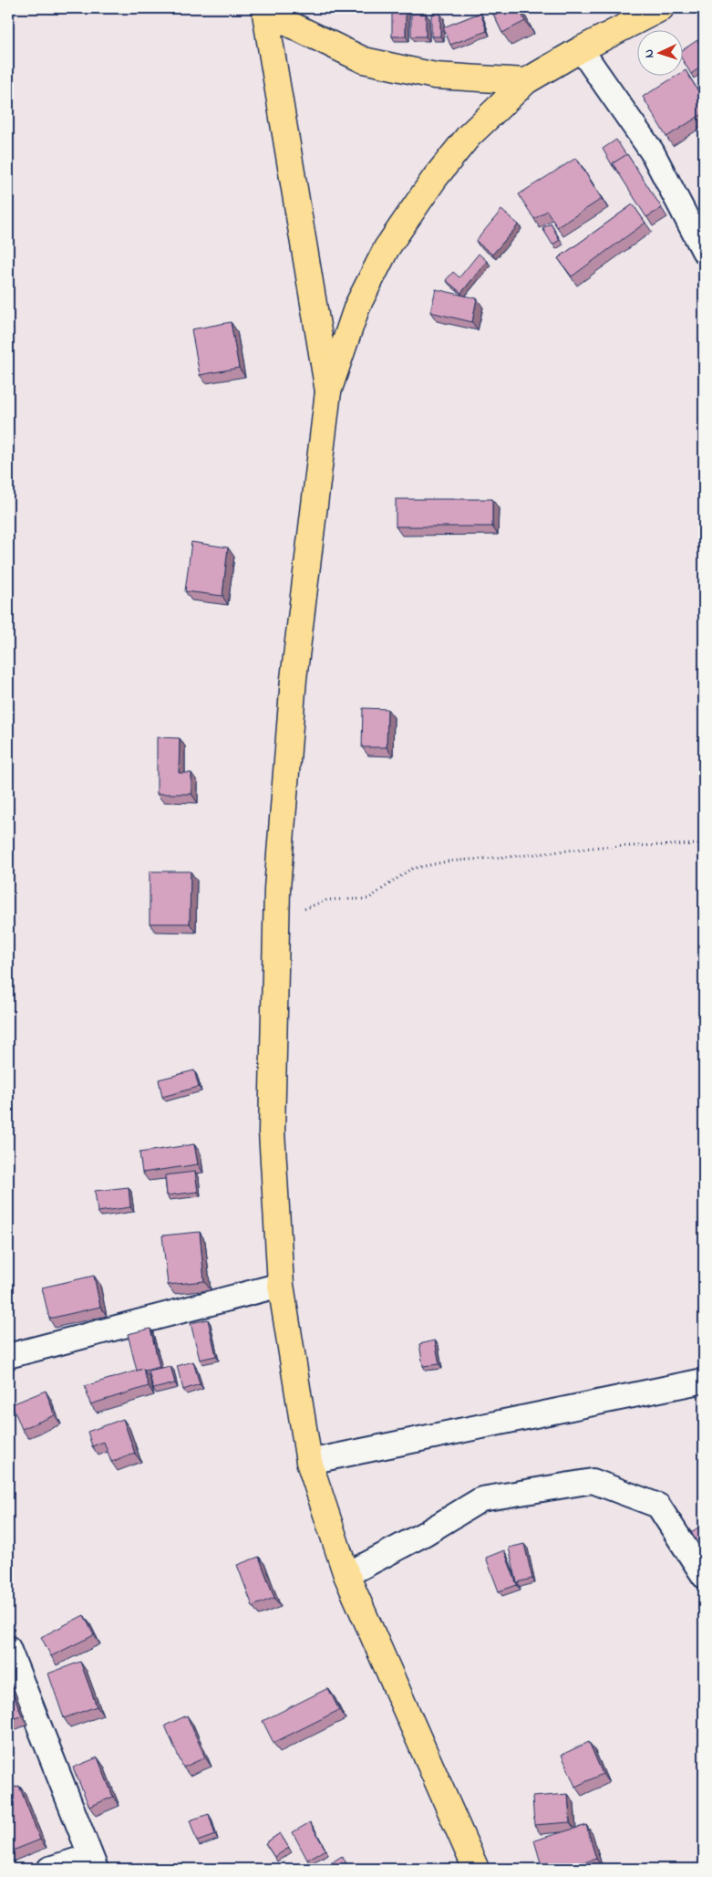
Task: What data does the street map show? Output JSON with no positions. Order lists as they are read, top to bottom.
{
  "north": "left"
}
